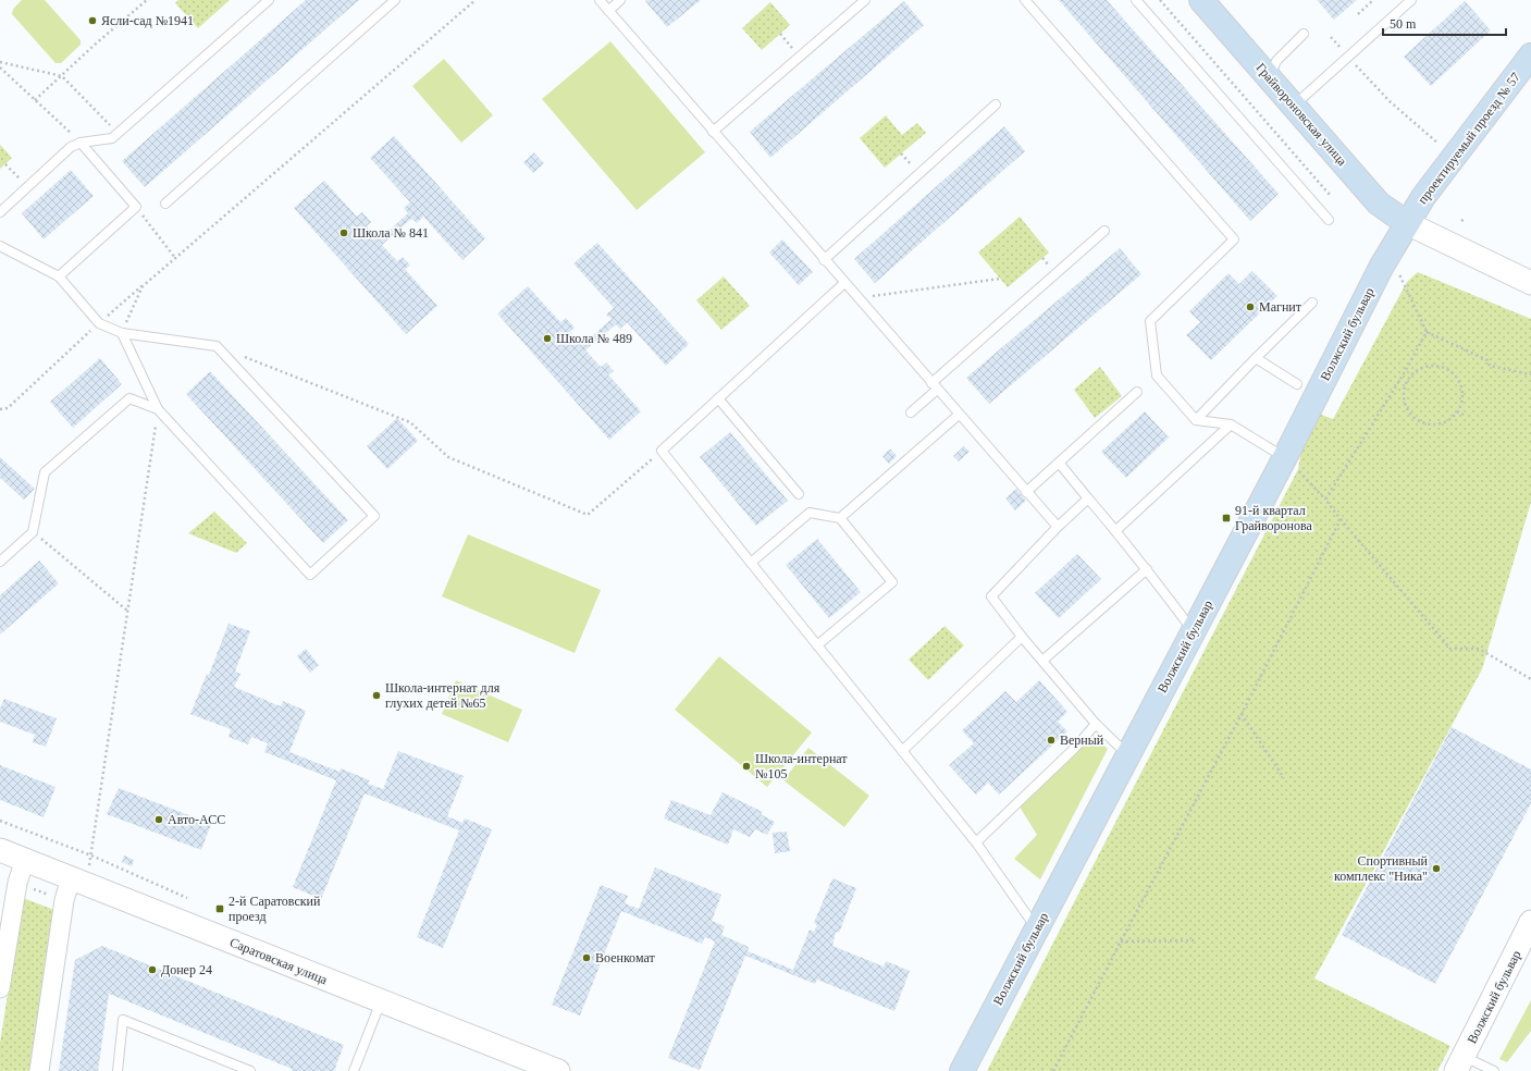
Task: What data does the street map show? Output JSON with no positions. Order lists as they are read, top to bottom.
{
  "streets": {
    "main road": ["Грайвороновская улица", "проектируемый проезд № 57", "Волжский бульвар"],
    "street": ["Саратовская улица"]
  },
  "crossings": [
    ["Грайвороновская улица", "проектируемый проезд № 57"],
    ["Грайвороновская улица", "Волжский бульвар"],
    ["проектируемый проезд № 57", "Волжский бульвар"]
  ],
  "places": {
    "other": [
      "Ясли-сад №1941",
      "Школа № 841",
      "Магнит",
      "Школа № 489",
      "Школа-интернат для глухих детей №65",
      "Верный",
      "Школа-интернат №105",
      "Авто-АСС",
      "Спортивный комплекс \"Ника\"",
      "Военкомат",
      "Донер 24"
    ],
    "transit": ["91-й квартал Грайворонова", "2-й Саратовский проезд"]
  },
  "scale_bar": "50 m"
}
